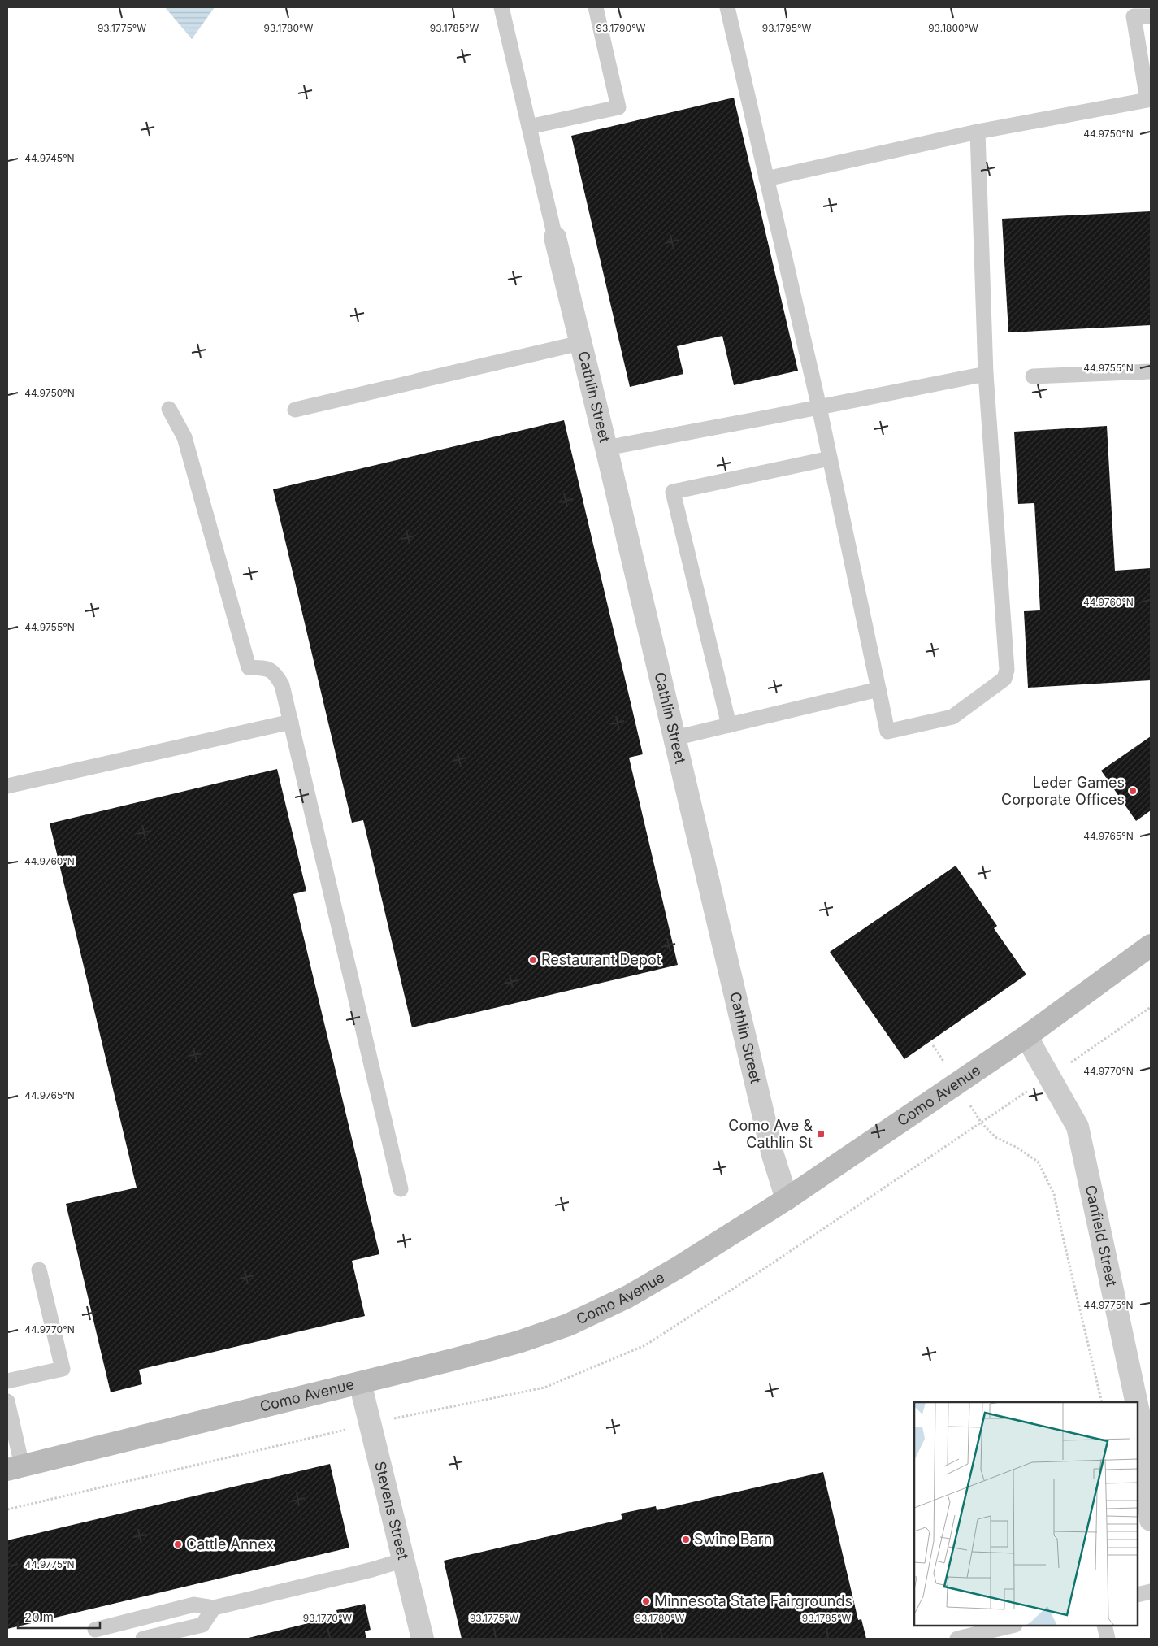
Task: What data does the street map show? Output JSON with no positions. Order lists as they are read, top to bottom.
{
  "streets": {
    "main road": ["Como Avenue"],
    "street": ["Cathlin Street", "Canfield Street", "Stevens Street"]
  },
  "crossings": [
    ["Cathlin Street", "Como Avenue"],
    ["Como Avenue", "Canfield Street"],
    ["Como Avenue", "Stevens Street"]
  ],
  "places": {
    "other": [
      "Leder Games Corporate Offices",
      "Restaurant Depot",
      "Swine Barn",
      "Cattle Annex",
      "Minnesota State Fairgrounds"
    ],
    "transit": ["Como Ave & Cathlin St"]
  },
  "scale_bar": "20 m",
  "coordinates": [
    "93.1775°W",
    "93.1780°W",
    "93.1785°W",
    "93.1790°W",
    "93.1795°W",
    "93.1800°W",
    "44.9750°N",
    "44.9745°N",
    "44.9755°N",
    "44.9760°N",
    "44.9765°N",
    "44.9770°N",
    "44.9775°N",
    "93.1770°W"
  ]
}
